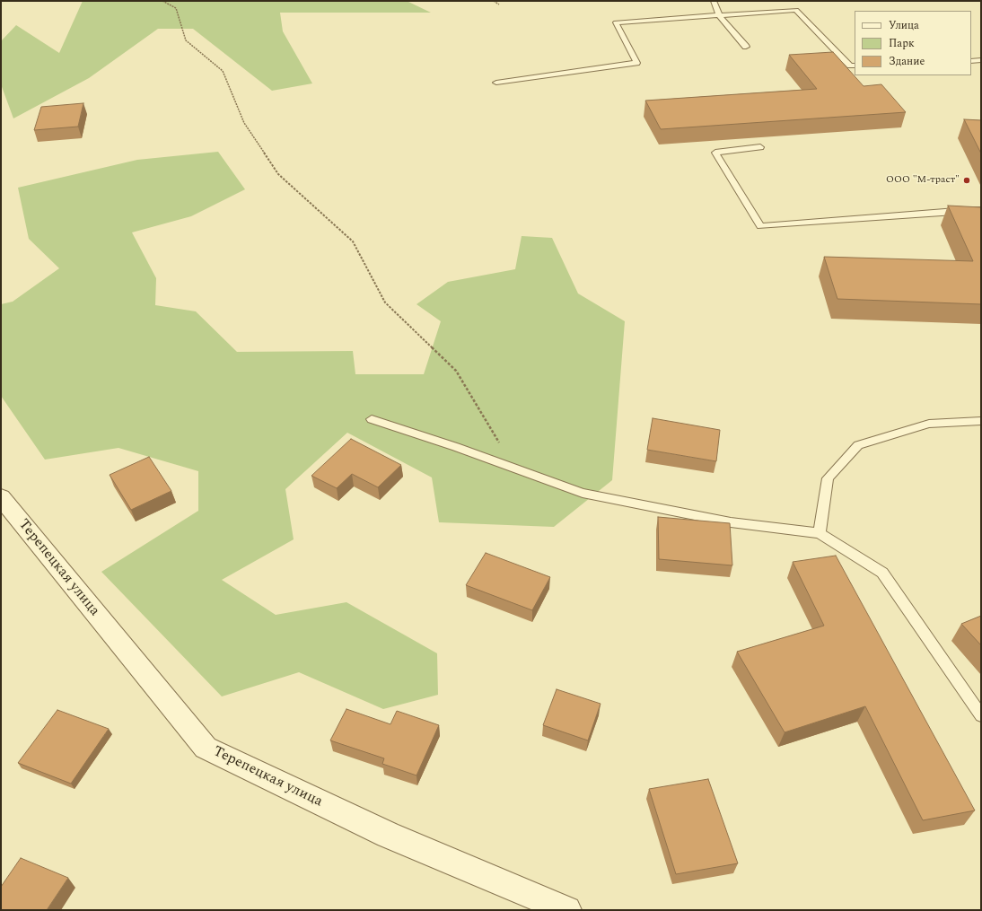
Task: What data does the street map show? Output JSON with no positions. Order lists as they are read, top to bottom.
{
  "streets": {
    "street": ["Терепецкая улица"]
  },
  "places": ["ООО \"М-траст\""],
  "legend": ["Улица", "Парк", "Здание"]
}
